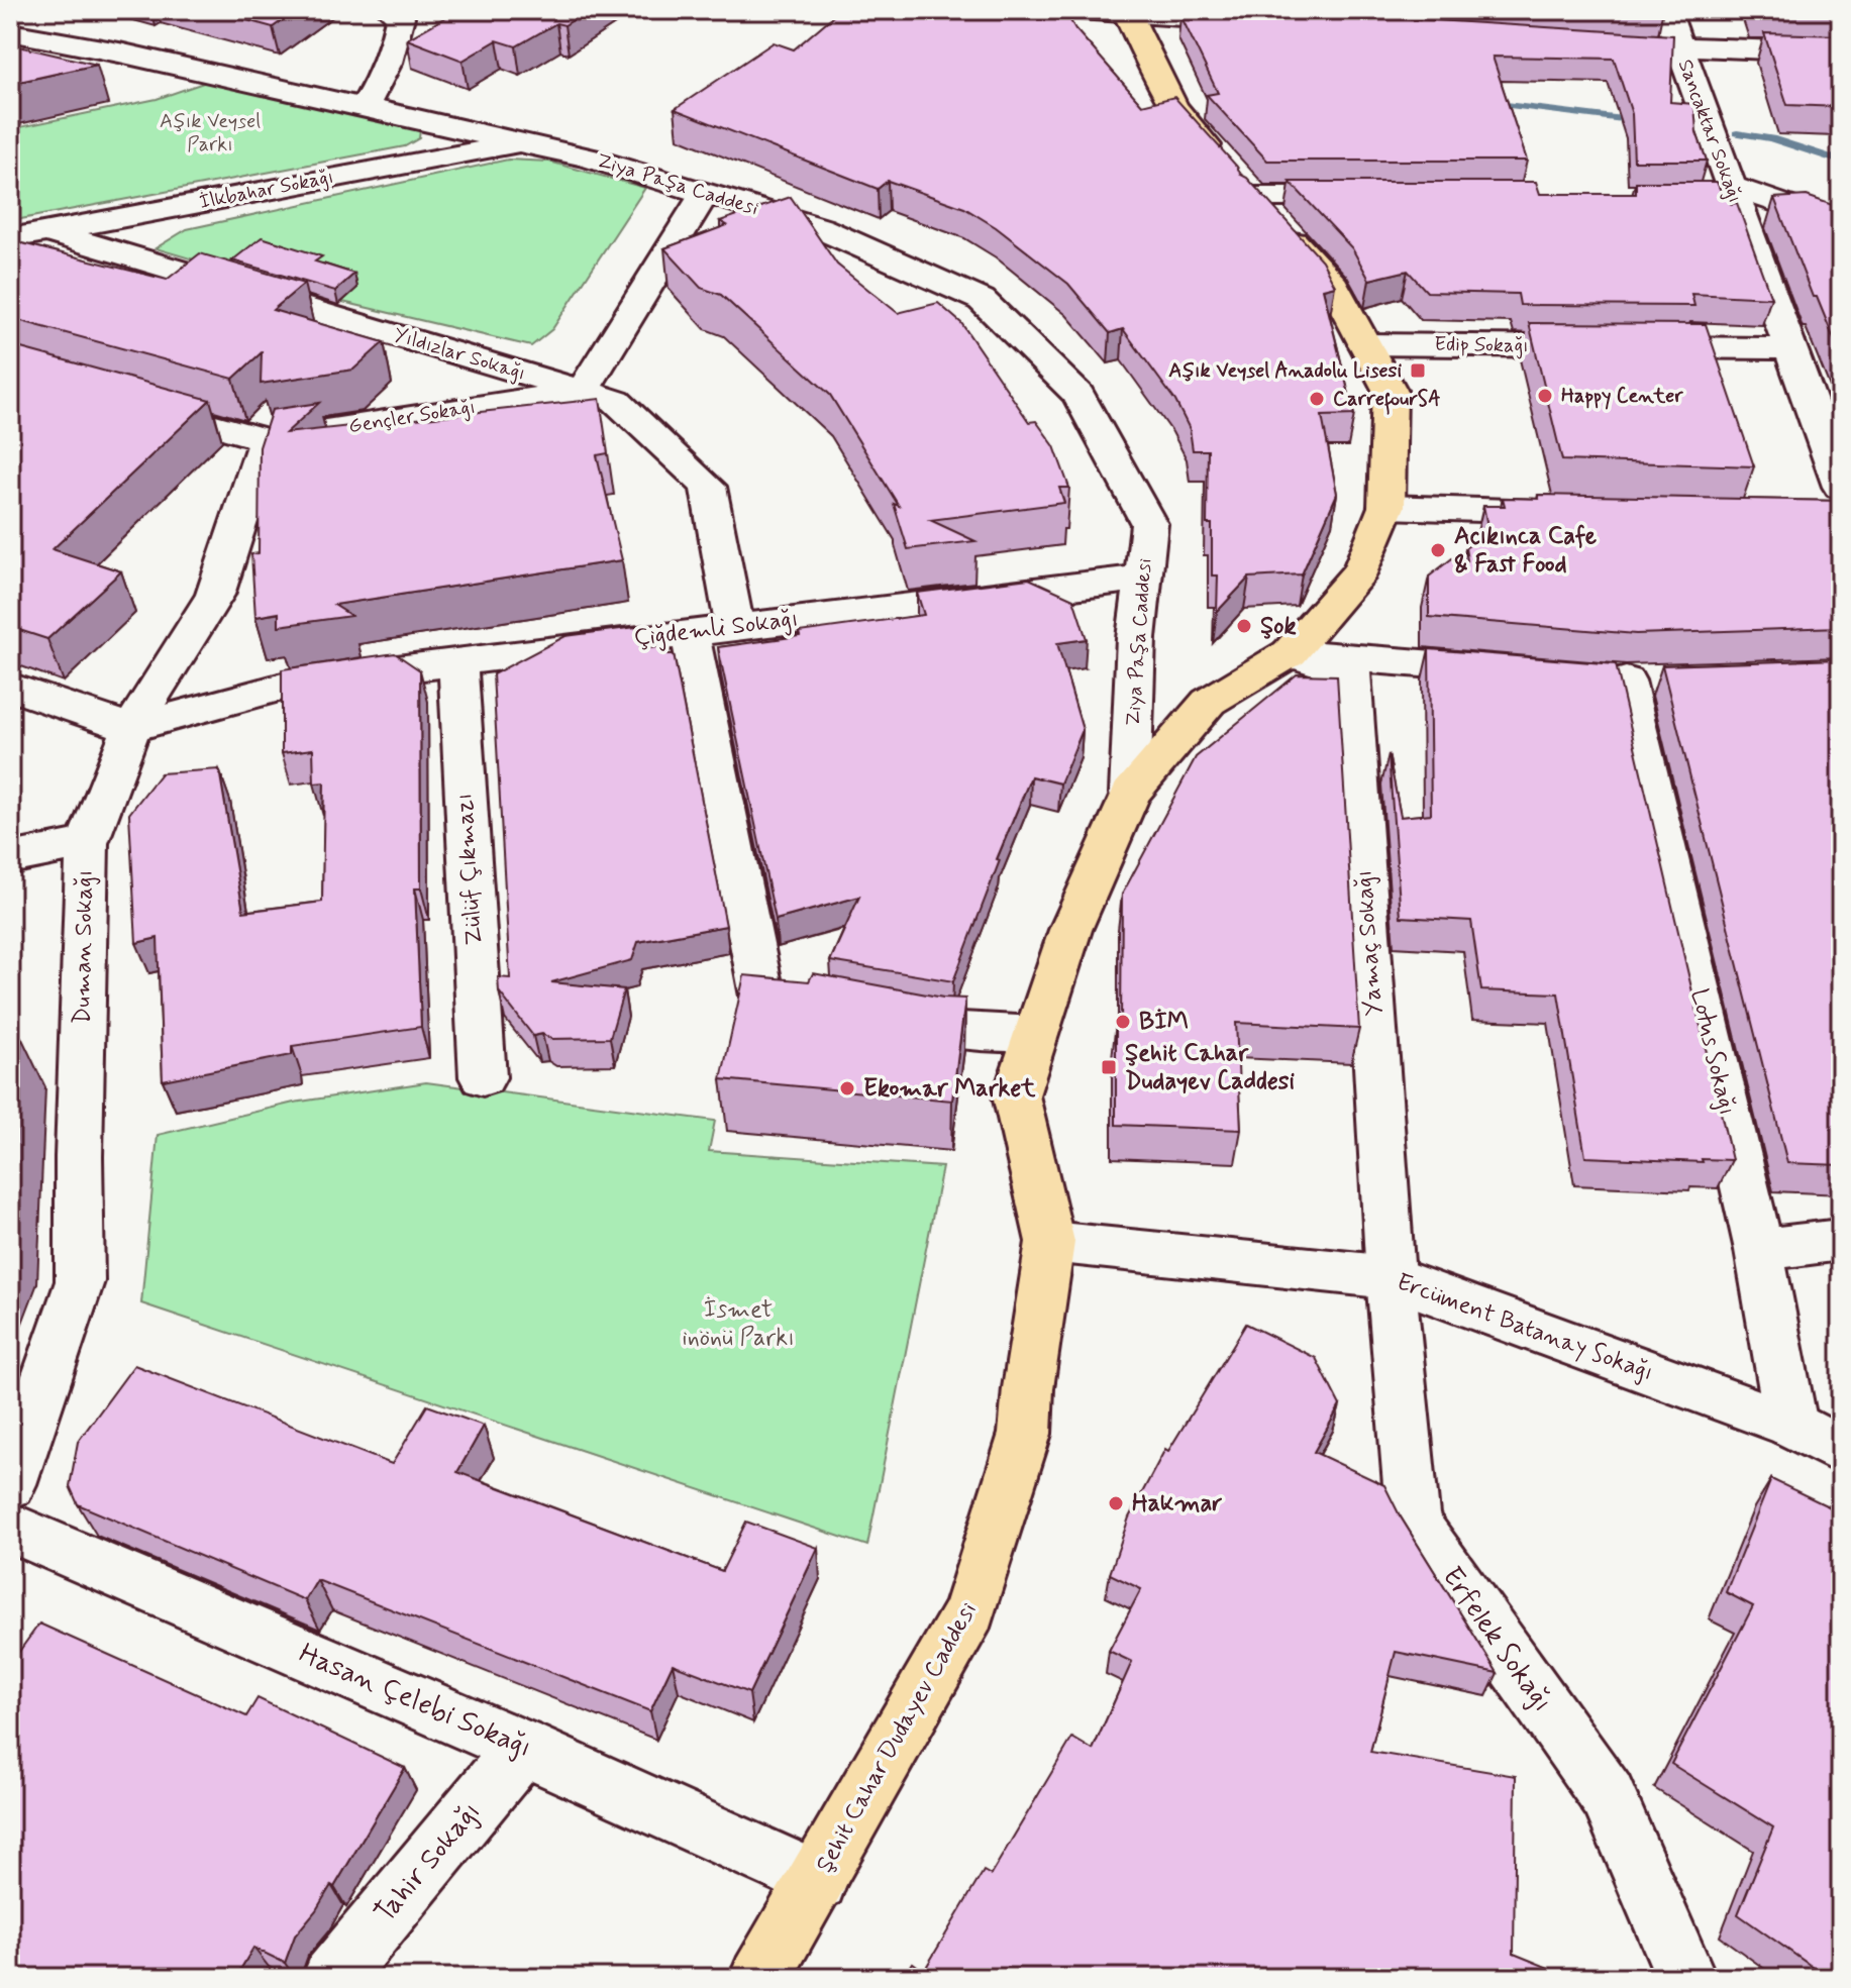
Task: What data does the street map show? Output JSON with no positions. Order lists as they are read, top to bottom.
{
  "streets": {
    "main road": ["Şehit Cahar Dudayev Caddesi"],
    "street": [
      "Sancaktar Sokağı",
      "Ziya Paşa Caddesi",
      "İlkbahar Sokağı",
      "Edip Sokağı",
      "Yıldızlar Sokağı",
      "Gençler Sokağı",
      "Çiğdemli Sokağı",
      "Zülüf Çıkmazı",
      "Yamaç Sokağı",
      "Duman Sokağı",
      "Lotus Sokağı",
      "Ercüment Batanay Sokağı",
      "Erfelek Sokağı",
      "Hasan Çelebi Sokağı",
      "Tahir Sokağı"
    ]
  },
  "crossings": [
    ["Sancaktar Sokağı", "Edip Sokağı"],
    ["Ziya Paşa Caddesi", "İlkbahar Sokağı"],
    ["Ziya Paşa Caddesi", "Çiğdemli Sokağı"],
    ["Ziya Paşa Caddesi", "Şehit Cahar Dudayev Caddesi"],
    ["İlkbahar Sokağı", "Yıldızlar Sokağı"],
    ["Edip Sokağı", "Şehit Cahar Dudayev Caddesi"],
    ["Yıldızlar Sokağı", "Gençler Sokağı"],
    ["Yıldızlar Sokağı", "Çiğdemli Sokağı"],
    ["Gençler Sokağı", "Duman Sokağı"],
    ["Çiğdemli Sokağı", "Zülüf Çıkmazı"],
    ["Çiğdemli Sokağı", "Duman Sokağı"],
    ["Yamaç Sokağı", "Ercüment Batanay Sokağı"],
    ["Yamaç Sokağı", "Erfelek Sokağı"],
    ["Yamaç Sokağı", "Şehit Cahar Dudayev Caddesi"],
    ["Lotus Sokağı", "Ercüment Batanay Sokağı"],
    ["Ercüment Batanay Sokağı", "Erfelek Sokağı"],
    ["Ercüment Batanay Sokağı", "Şehit Cahar Dudayev Caddesi"],
    ["Hasan Çelebi Sokağı", "Şehit Cahar Dudayev Caddesi"],
    ["Hasan Çelebi Sokağı", "Tahir Sokağı"]
  ],
  "parks": ["Aşık Veysel Parkı", "İsmet inönü Parkı"],
  "places": {
    "transit": ["Aşık Veysel Anadolu Lisesi", "Şehit Cahar Dudayev Caddesi"],
    "other": [
      "Happy Center",
      "CarrefourSA",
      "Acıkınca Cafe & Fast Food",
      "Şok",
      "BİM",
      "Ekomar Market",
      "Hakmar"
    ]
  }
}
